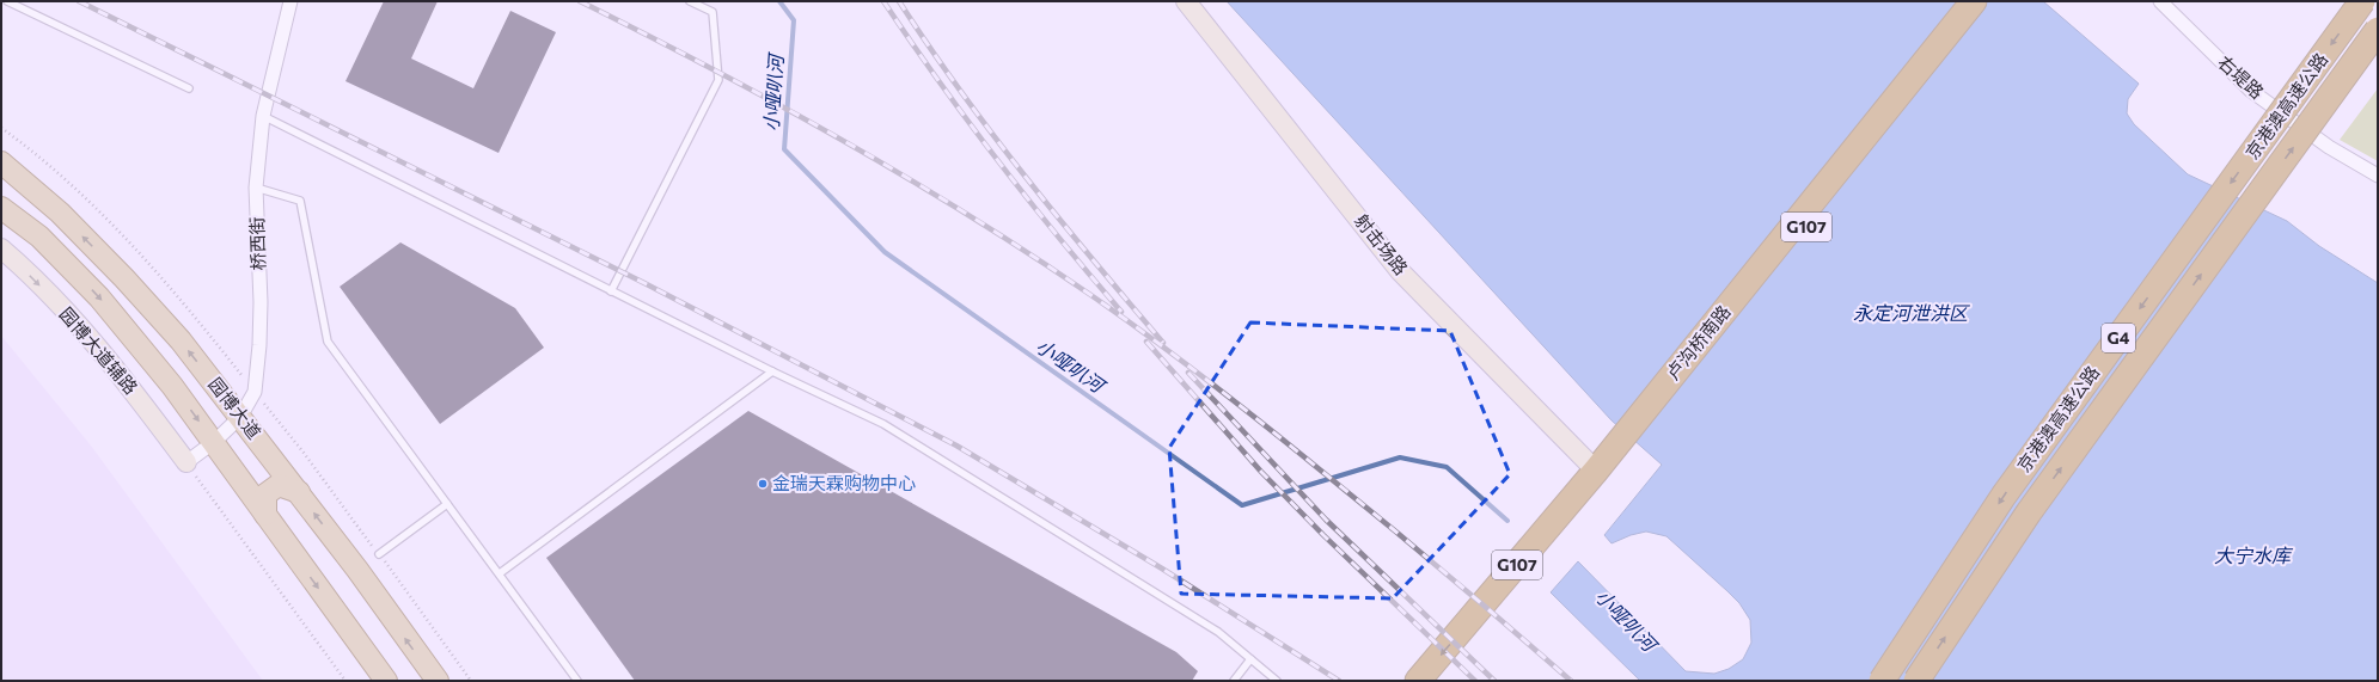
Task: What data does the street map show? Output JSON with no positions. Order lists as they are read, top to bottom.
{
  "streets": {
    "highway": [
      "京港澳高速公路",
      "G107",
      "G4",
      "卢沟桥南路"
    ],
    "main road": ["园博大道"],
    "street": [
      "右堤路",
      "桥西街",
      "射击场路",
      "园博大道辅路"
    ]
  },
  "crossings": [
    ["桥西街", "园博大道辅路"],
    ["桥西街", "园博大道"],
    ["射击场路", "卢沟桥南路"]
  ],
  "one_way": ["园博大道辅路"],
  "water": ["小哑叭河", "永定河泄洪区", "大宁水库"],
  "places": ["金瑞天霖购物中心"]
}
